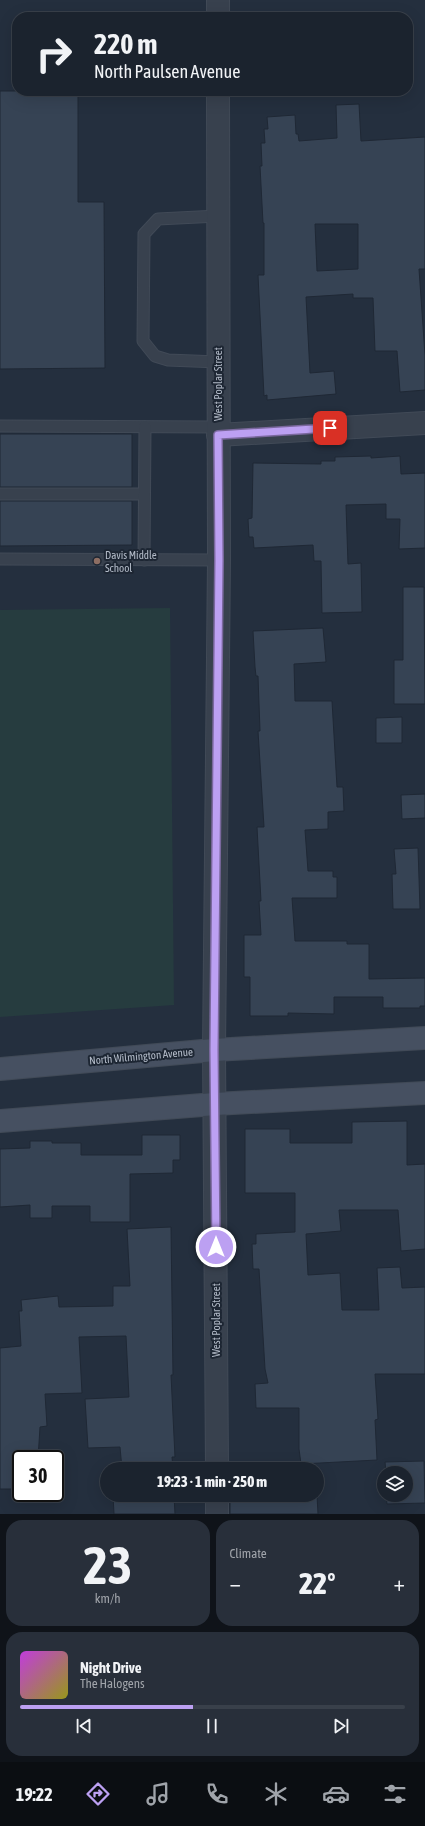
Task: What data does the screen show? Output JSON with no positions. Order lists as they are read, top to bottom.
{
  "streets": {
    "main road": ["North Wilmington Avenue"],
    "street": ["West Poplar Street"]
  },
  "crossings": [
    ["West Poplar Street", "North Wilmington Avenue"]
  ],
  "places": ["Davis Middle School"],
  "page": {
    "turn": ["220 m", "North Paulsen Avenue"],
    "limit": "30",
    "trip": "19:23 · 1 min · 250 m",
    "tile": [
      ["23", "km/h"],
      "Climate"
    ],
    "heat": ["−", "22°", "+"],
    "song": ["Night Drive", "The Halogens"],
    "tabs": "19:22"
  }
}
